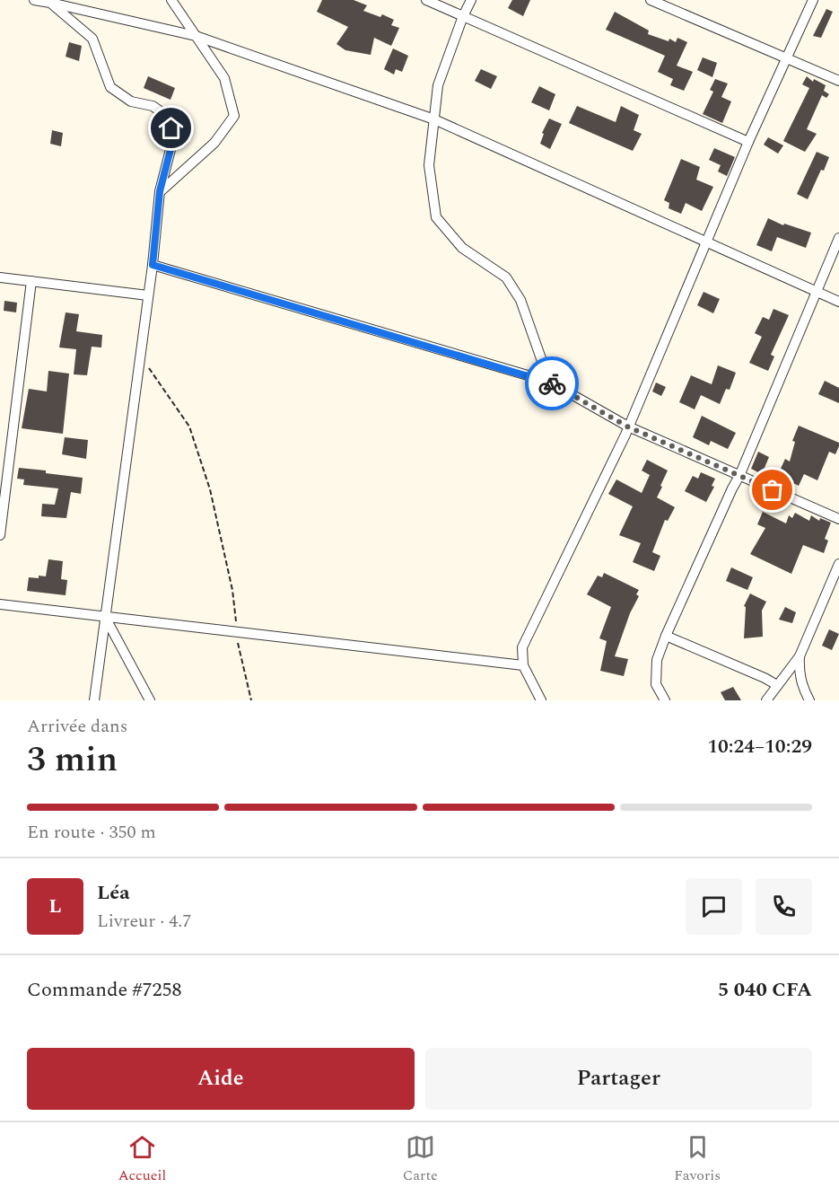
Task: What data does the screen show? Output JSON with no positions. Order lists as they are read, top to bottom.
{
  "page": {
    "heading": ["3 min", "Arrivée dans", "10:24–10:29"],
    "panel": [
      "Léa",
      "Livreur · 4.7",
      "Commande #7258",
      "5 040 CFA"
    ],
    "bar": "En route · 350 m",
    "round": "L",
    "buttons": ["Aide", "Partager"],
    "tabs": ["Accueil", "Carte", "Favoris"]
  }
}
